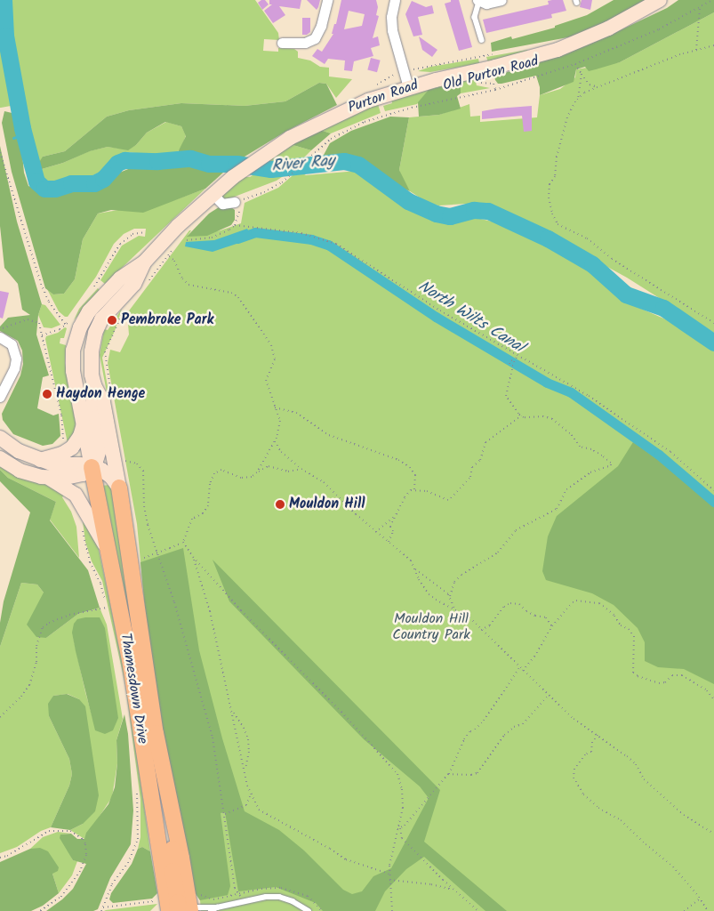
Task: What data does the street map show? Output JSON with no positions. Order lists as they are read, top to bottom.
{
  "streets": {
    "main road": ["Purton Road", "Thamesdown Drive"],
    "path": ["Old Purton Road"]
  },
  "crossings": [
    ["Purton Road", "Thamesdown Drive"]
  ],
  "water": ["River Ray", "North Wilts Canal"],
  "parks": ["Mouldon Hill Country Park"],
  "places": ["Pembroke Park", "Haydon Henge", "Mouldon Hill"]
}
